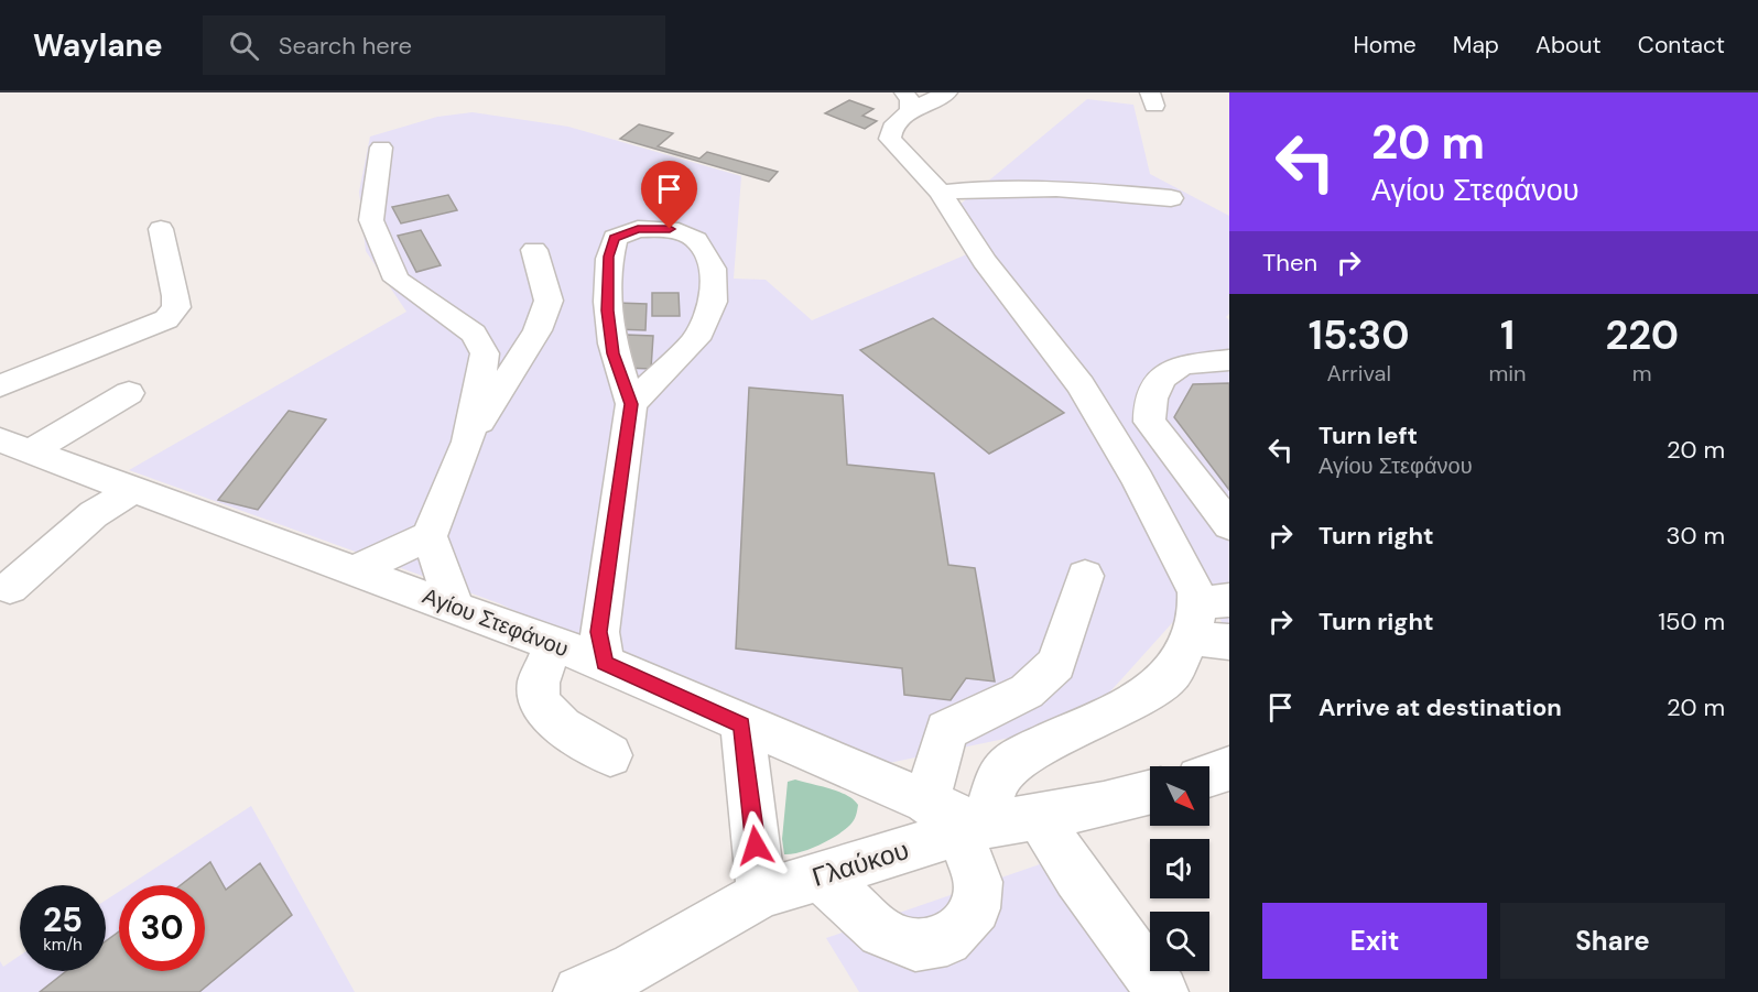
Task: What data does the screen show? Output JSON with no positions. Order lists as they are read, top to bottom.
{
  "streets": {
    "street": ["Αγίου Στεφάνου", "Γλαύκου"]
  },
  "crossings": [
    ["Αγίου Στεφάνου", "Γλαύκου"]
  ],
  "north": "bottom right",
  "page": {
    "header": "Waylane",
    "search": "Search here",
    "nav": [
      "Home",
      "Map",
      "About",
      "Contact"
    ],
    "turn": ["20 m", "Αγίου Στεφάνου"],
    "then": "Then",
    "eta": [
      "15:30",
      "Arrival",
      "1",
      "min",
      "220",
      "m"
    ],
    "list": [
      {
        "name": "Turn left",
        "note": "Αγίου Στεφάνου",
        "value": "20 m"
      },
      {
        "name": "Turn right",
        "value": "30 m"
      },
      {
        "name": "Turn right",
        "value": "150 m"
      },
      {
        "name": "Arrive at destination",
        "value": "20 m"
      }
    ],
    "speed": "25 km/h",
    "limit": "30",
    "buttons": ["Exit", "Share"]
  }
}
